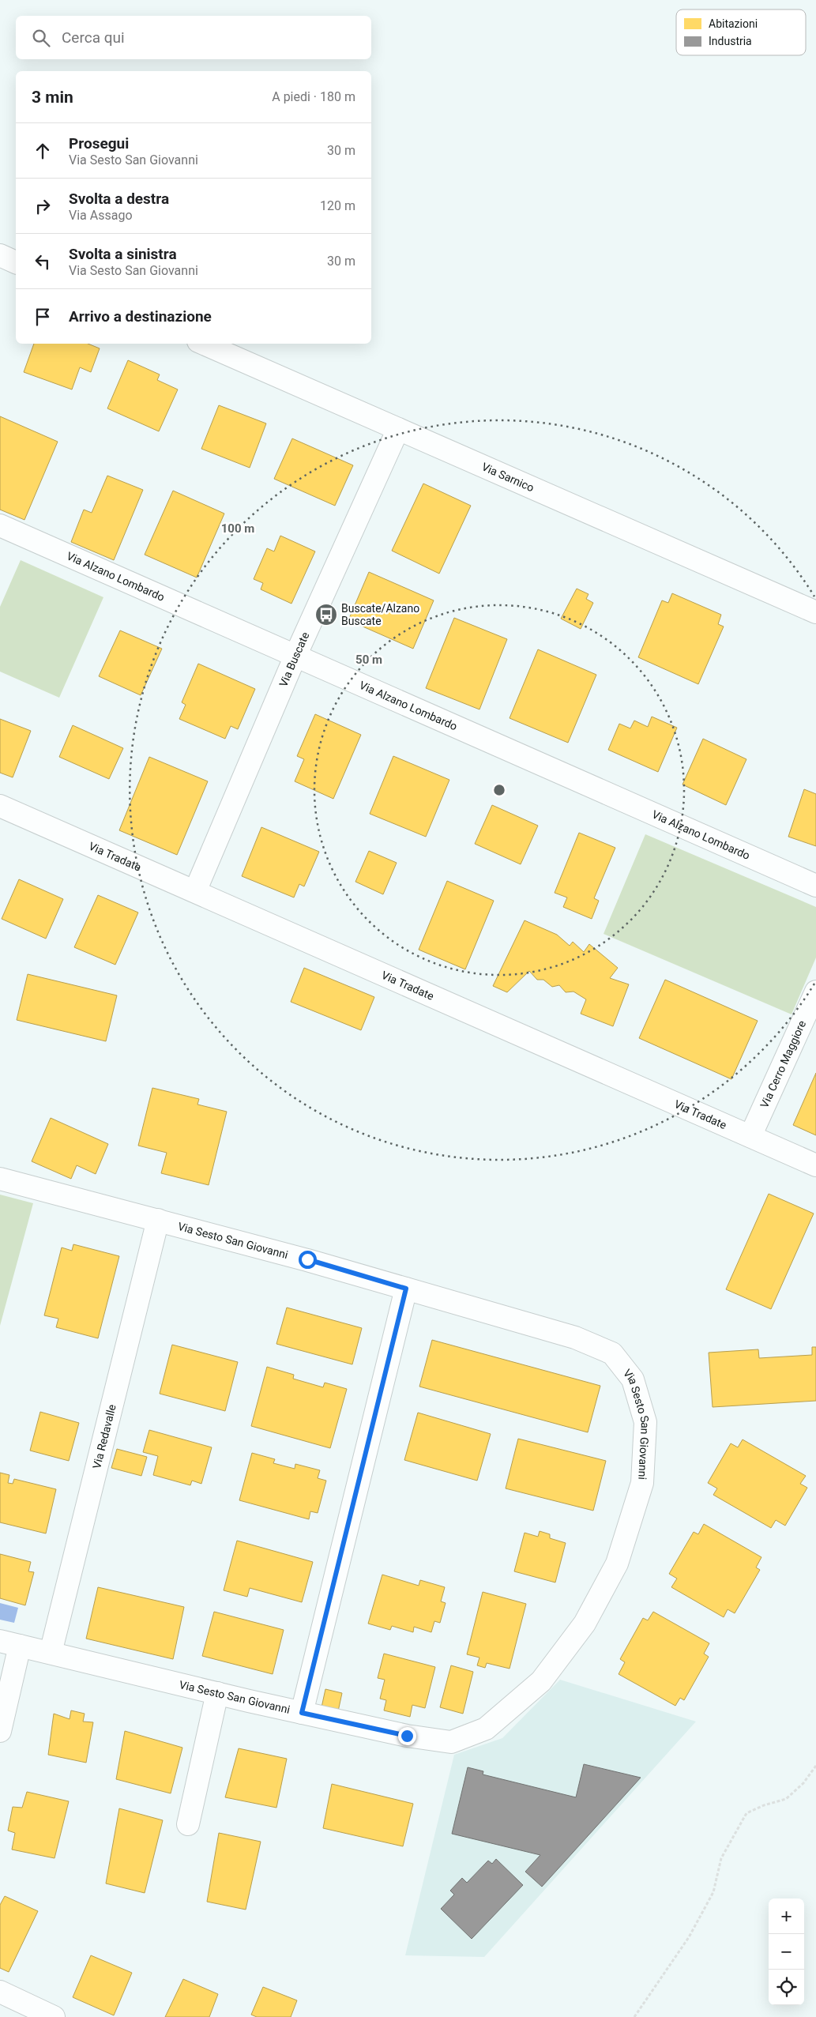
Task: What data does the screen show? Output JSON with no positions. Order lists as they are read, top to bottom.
{
  "streets": {
    "street": [
      "Via Sarnico",
      "Via Alzano Lombardo",
      "Via Buscate",
      "Via Tradate",
      "Via Cerro Maggiore",
      "Via Sesto San Giovanni",
      "Via Redavalle"
    ]
  },
  "crossings": [
    ["Via Sarnico", "Via Buscate"],
    ["Via Alzano Lombardo", "Via Buscate"],
    ["Via Buscate", "Via Tradate"],
    ["Via Tradate", "Via Cerro Maggiore"],
    ["Via Sesto San Giovanni", "Via Redavalle"]
  ],
  "places": {
    "bus stop": ["Buscate/Alzano Buscate"]
  },
  "legend": ["Abitazioni", "Industria"],
  "page": {
    "search": "Cerca qui",
    "heading": ["3 min", "A piedi · 180 m"],
    "list": [
      ["Prosegui", "Via Sesto San Giovanni", "30 m"],
      ["Svolta a destra", "Via Assago", "120 m"],
      ["Svolta a sinistra", "Via Sesto San Giovanni", "30 m"],
      "Arrivo a destinazione"
    ],
    "map_buttons": ["+", "−"]
  },
  "rings": ["100 m", "50 m"]
}
